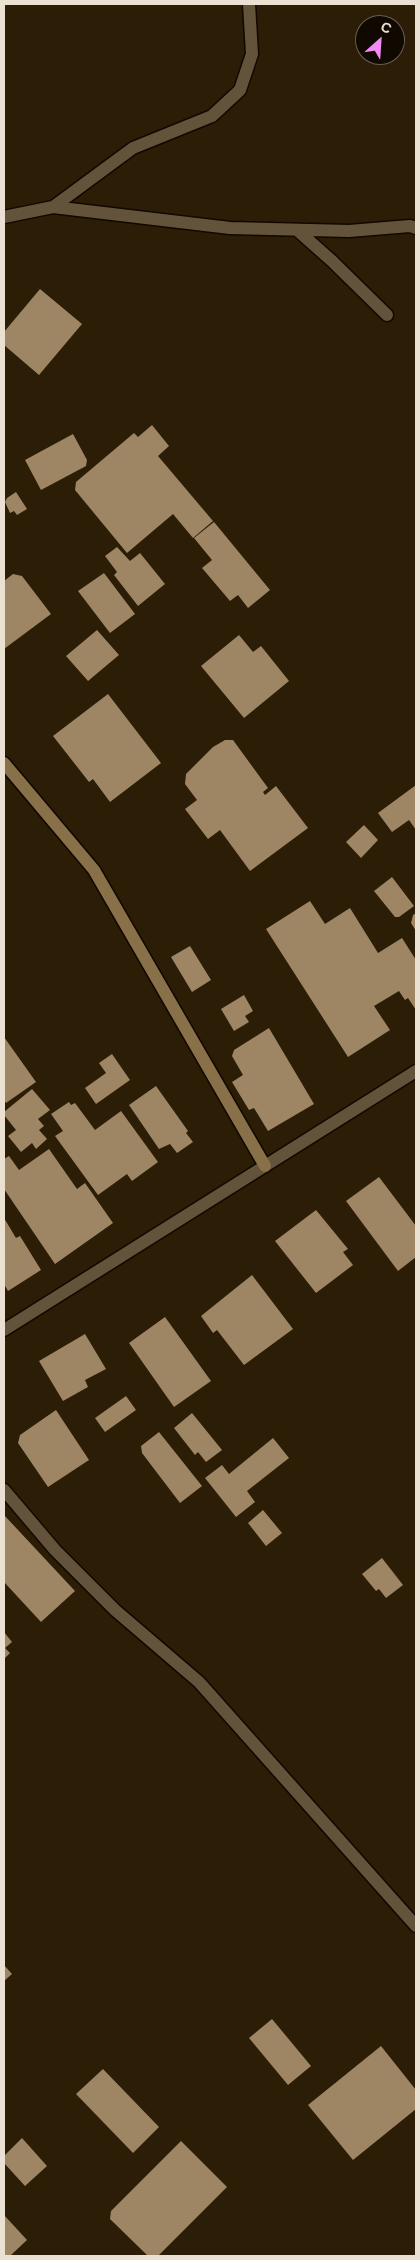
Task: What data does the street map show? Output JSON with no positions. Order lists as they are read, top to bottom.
{
  "north": "top right"
}
